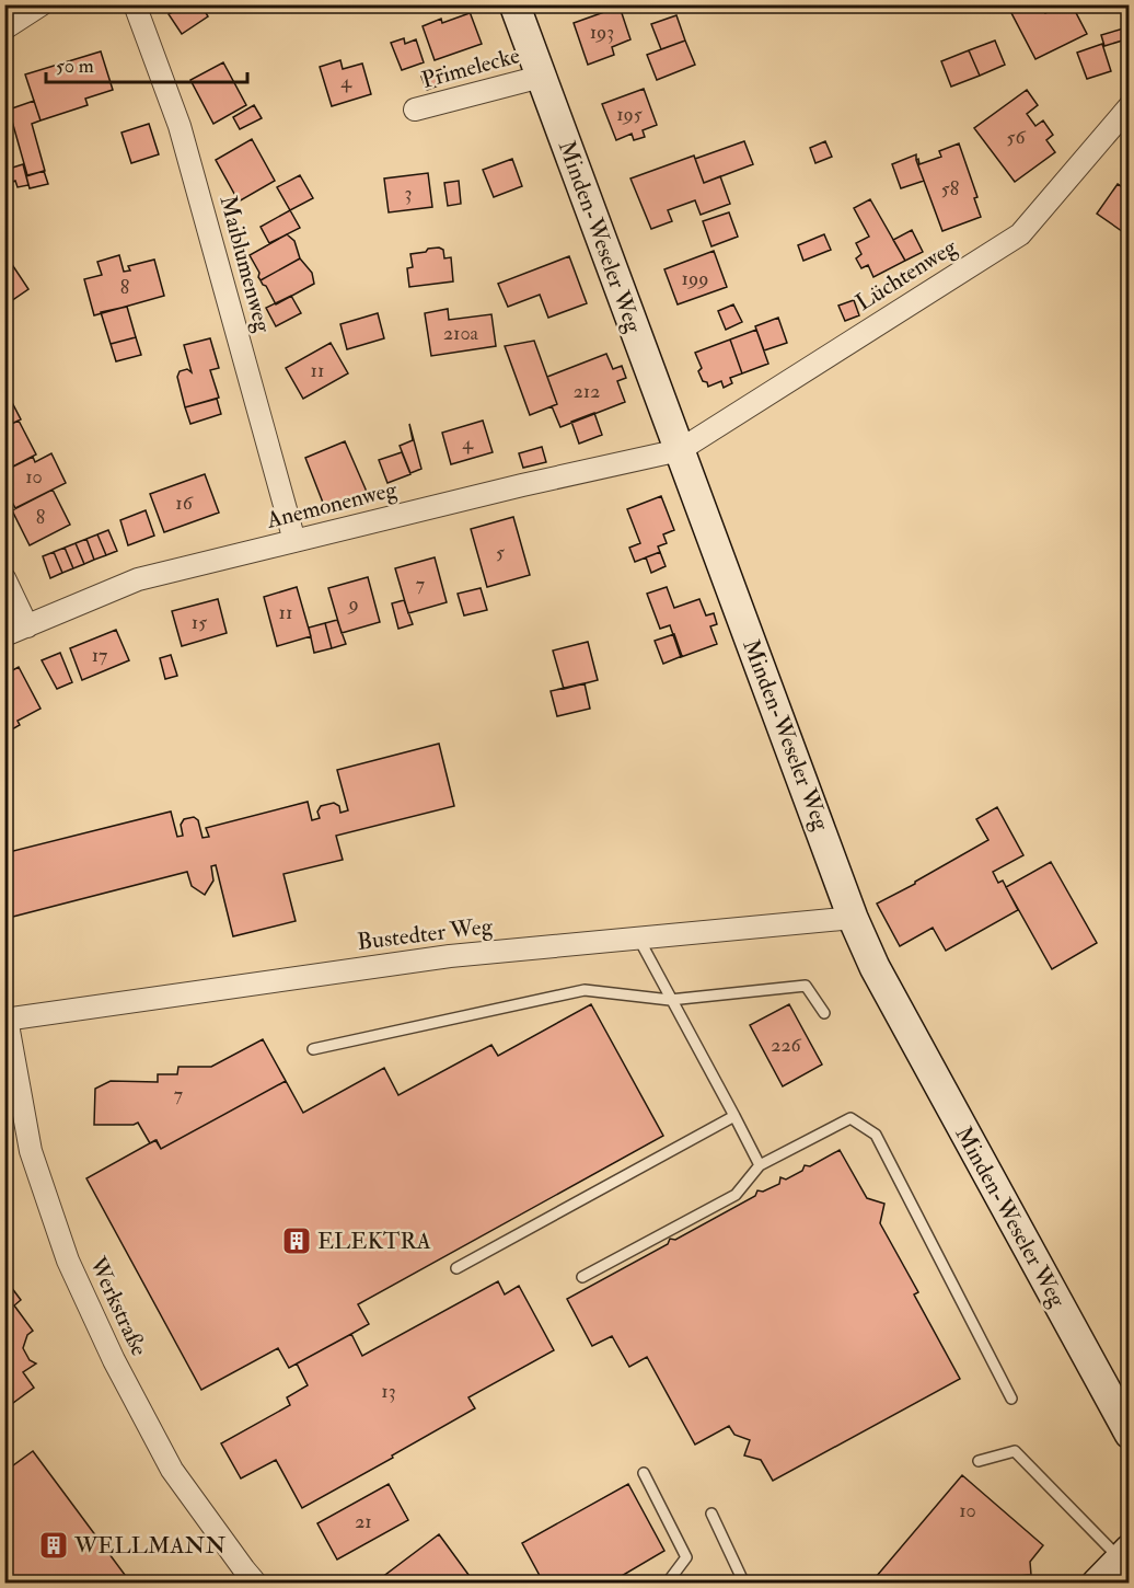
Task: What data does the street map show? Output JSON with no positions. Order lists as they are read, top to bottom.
{
  "streets": {
    "street": [
      "Primelecke",
      "Minden-Weseler Weg",
      "Maiblumenweg",
      "Lüchtenweg",
      "Anemonenweg",
      "Bustedter Weg",
      "Werkstraße"
    ]
  },
  "crossings": [
    ["Primelecke", "Minden-Weseler Weg"],
    ["Minden-Weseler Weg", "Lüchtenweg"],
    ["Minden-Weseler Weg", "Anemonenweg"],
    ["Minden-Weseler Weg", "Bustedter Weg"],
    ["Maiblumenweg", "Anemonenweg"],
    ["Lüchtenweg", "Anemonenweg"],
    ["Bustedter Weg", "Werkstraße"]
  ],
  "places": {
    "building": ["ELEKTRA", "WELLMANN"]
  },
  "house_numbers": [
    "193",
    "4",
    "195",
    "56",
    "58",
    "3",
    "199",
    "8",
    "210a",
    "11",
    "212",
    "4",
    "10",
    "16",
    "8",
    "5",
    "7",
    "9",
    "11",
    "15",
    "17",
    "226",
    "7",
    "13",
    "10",
    "21"
  ],
  "scale_bar": "50 m"
}
